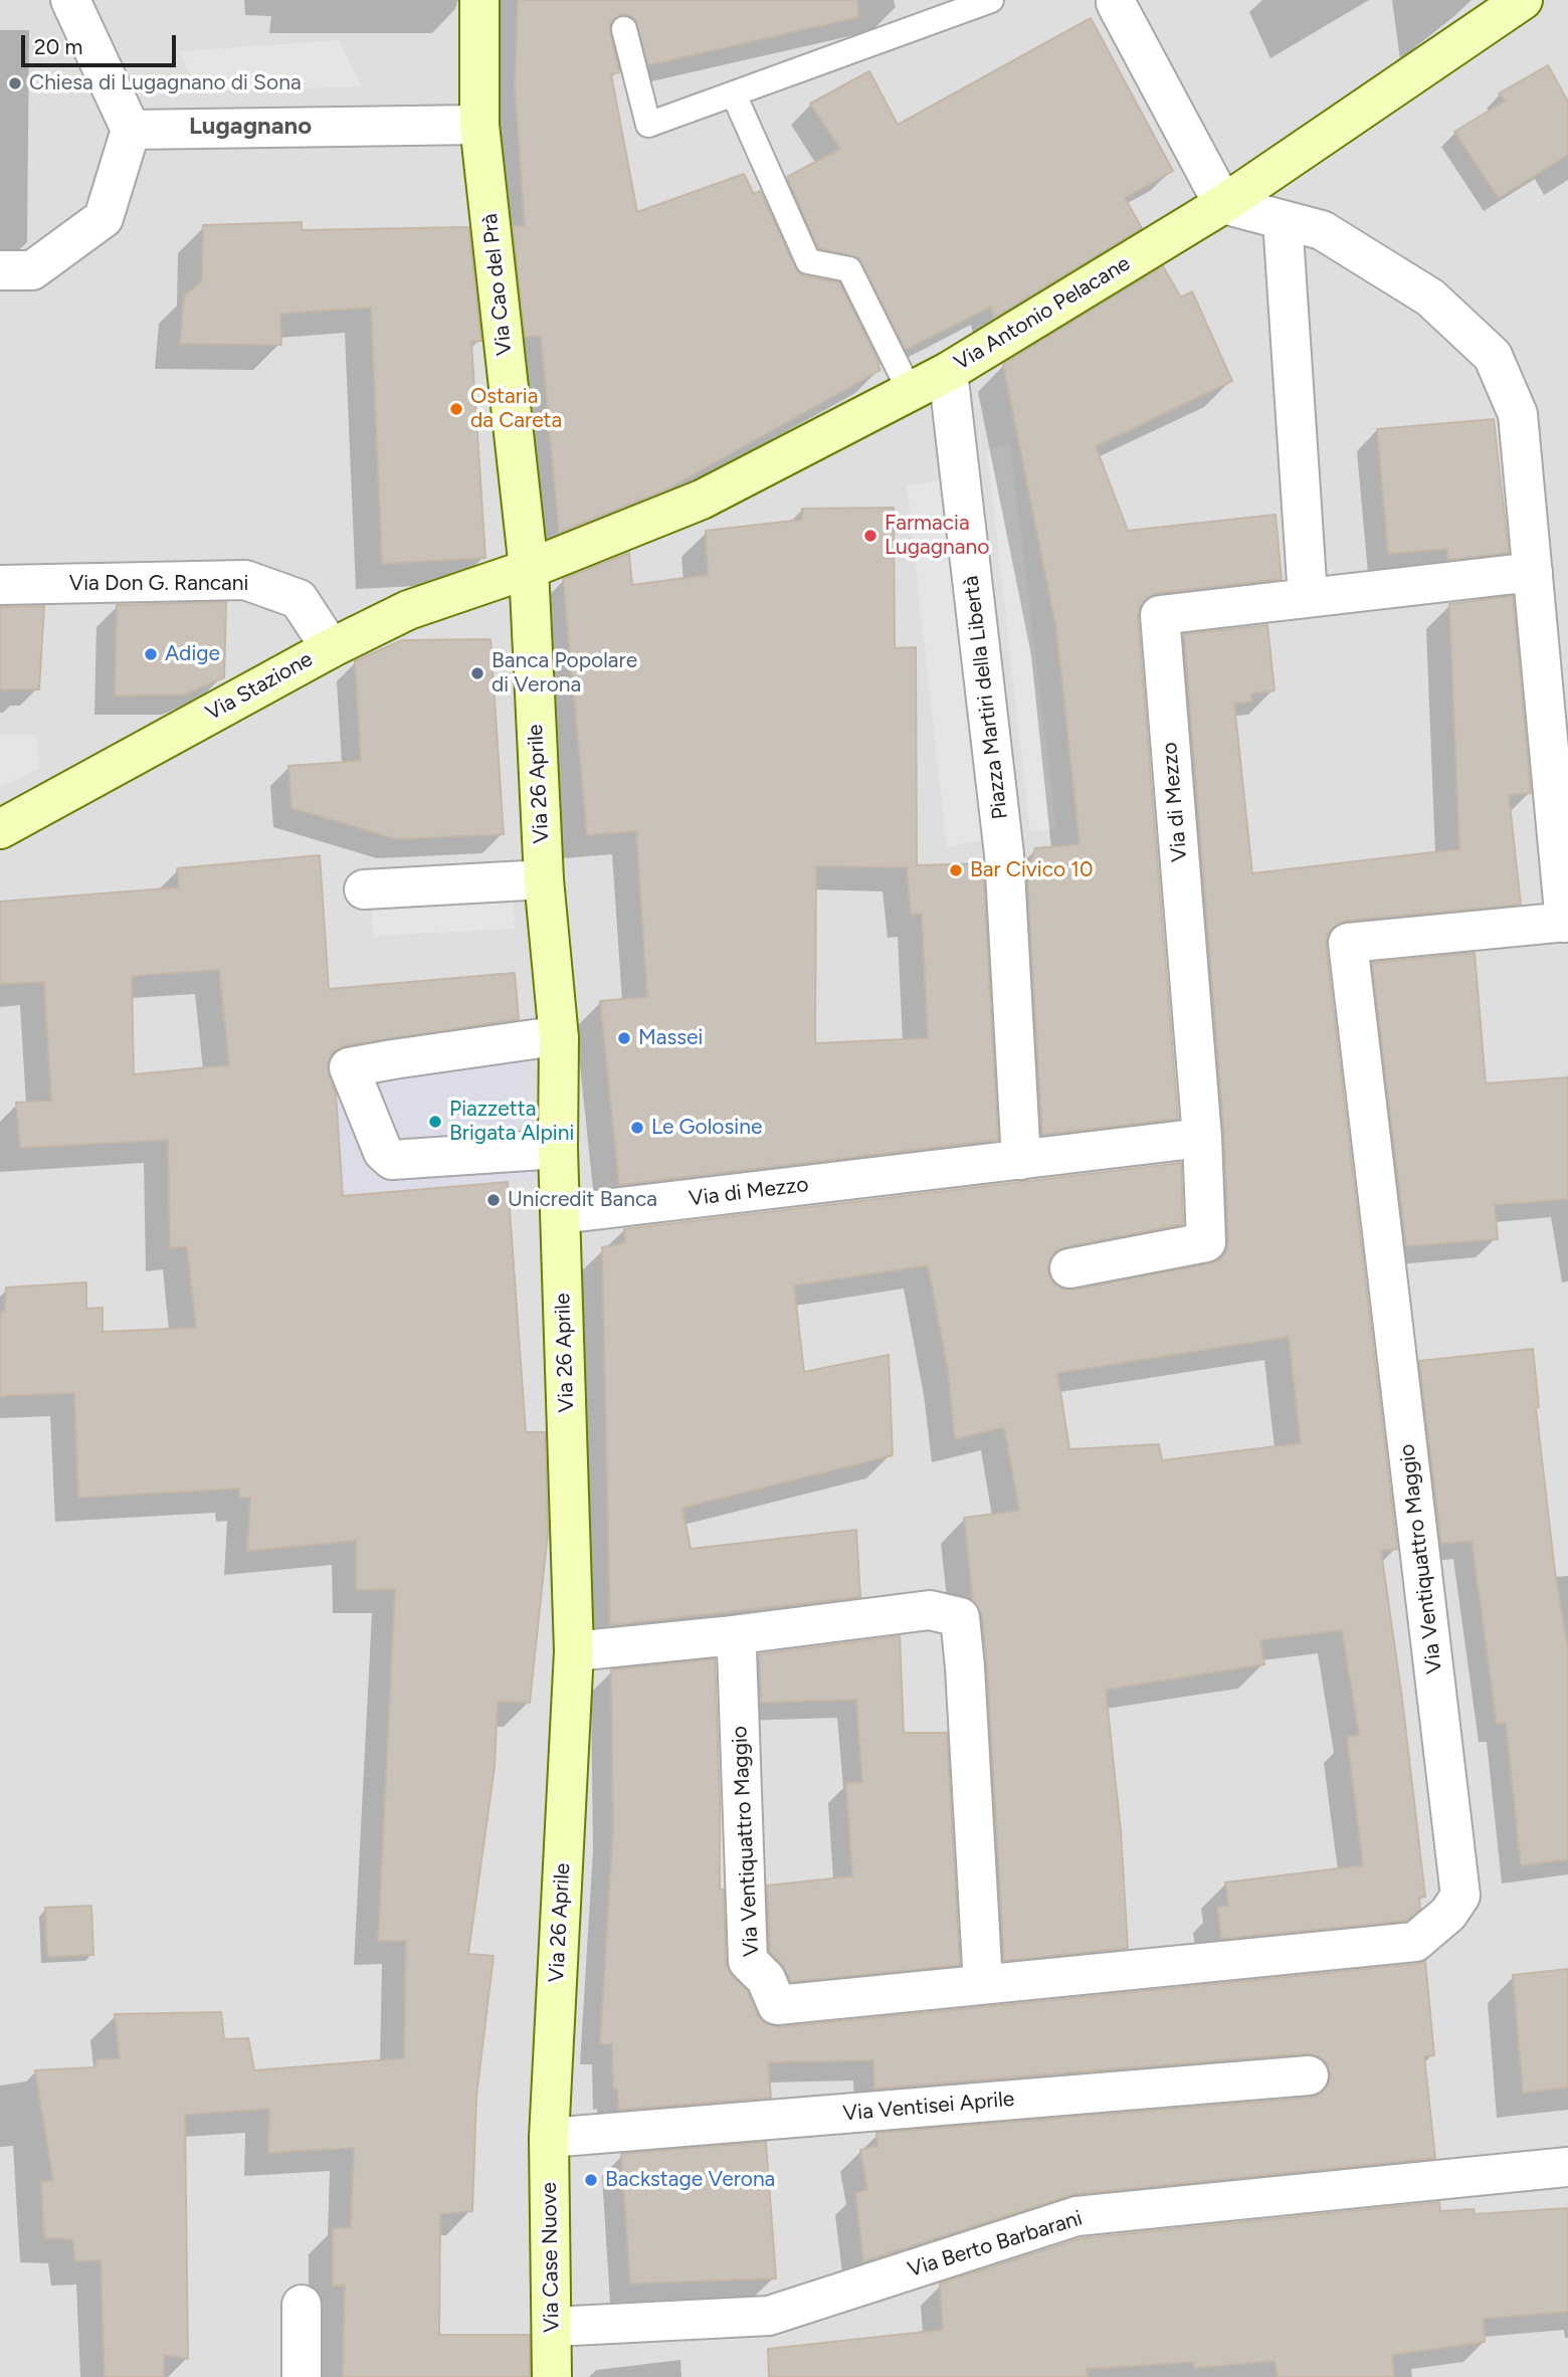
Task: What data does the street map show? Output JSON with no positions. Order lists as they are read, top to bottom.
{
  "streets": {
    "main road": [
      "Via Cao del Prà",
      "Via Antonio Pelacane",
      "Via Stazione",
      "Via 26 Aprile",
      "Via Case Nuove"
    ],
    "street": [
      "Via Don G. Rancani",
      "Piazza Martiri della Libertà",
      "Via di Mezzo",
      "Via Ventiquattro Maggio",
      "Via Ventisei Aprile",
      "Via Berto Barbarani"
    ]
  },
  "crossings": [
    ["Via Cao del Prà", "Via Antonio Pelacane"],
    ["Via Cao del Prà", "Via Stazione"],
    ["Via Cao del Prà", "Via 26 Aprile"],
    ["Via Antonio Pelacane", "Via Stazione"],
    ["Via Antonio Pelacane", "Piazza Martiri della Libertà"],
    ["Via Antonio Pelacane", "Via 26 Aprile"],
    ["Via Don G. Rancani", "Via Stazione"],
    ["Via Stazione", "Via 26 Aprile"],
    ["Piazza Martiri della Libertà", "Via di Mezzo"],
    ["Via 26 Aprile", "Via di Mezzo"],
    ["Via 26 Aprile", "Via Ventisei Aprile"],
    ["Via 26 Aprile", "Via Case Nuove"],
    ["Via Ventisei Aprile", "Via Case Nuove"],
    ["Via Berto Barbarani", "Via Case Nuove"]
  ],
  "districts": ["Lugagnano"],
  "places": [
    "Chiesa di Lugagnano di Sona",
    "Ostaria da Careta",
    "Farmacia Lugagnano",
    "Adige",
    "Banca Popolare di Verona",
    "Bar Civico 10",
    "Massei",
    "Piazzetta Brigata Alpini",
    "Le Golosine",
    "Unicredit Banca",
    "Backstage Verona"
  ],
  "scale_bar": "20 m"
}
